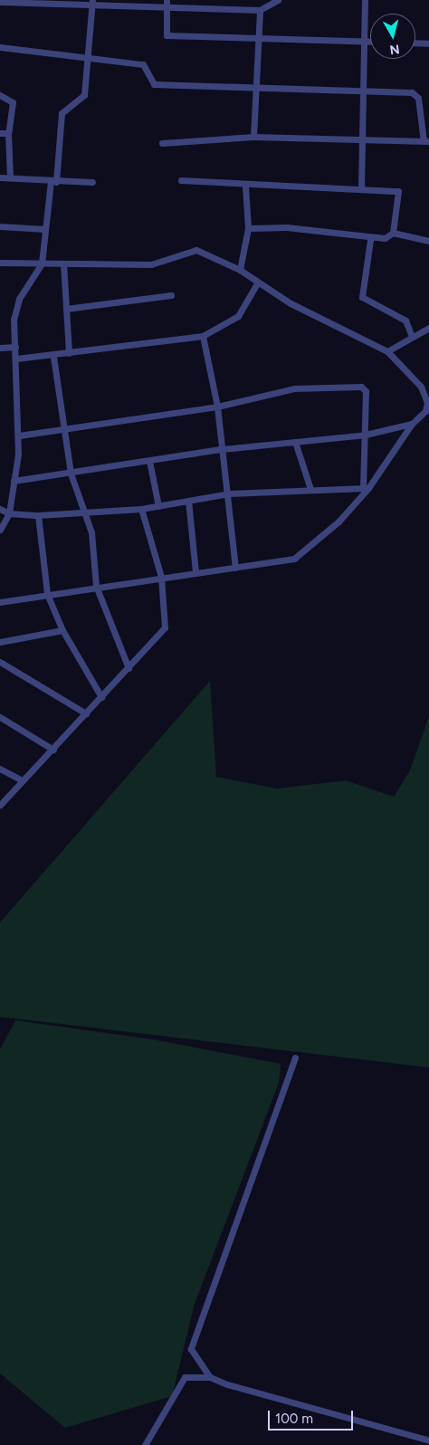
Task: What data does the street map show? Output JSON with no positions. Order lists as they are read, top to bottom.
{
  "scale_bar": "100 m",
  "north": "bottom"
}
